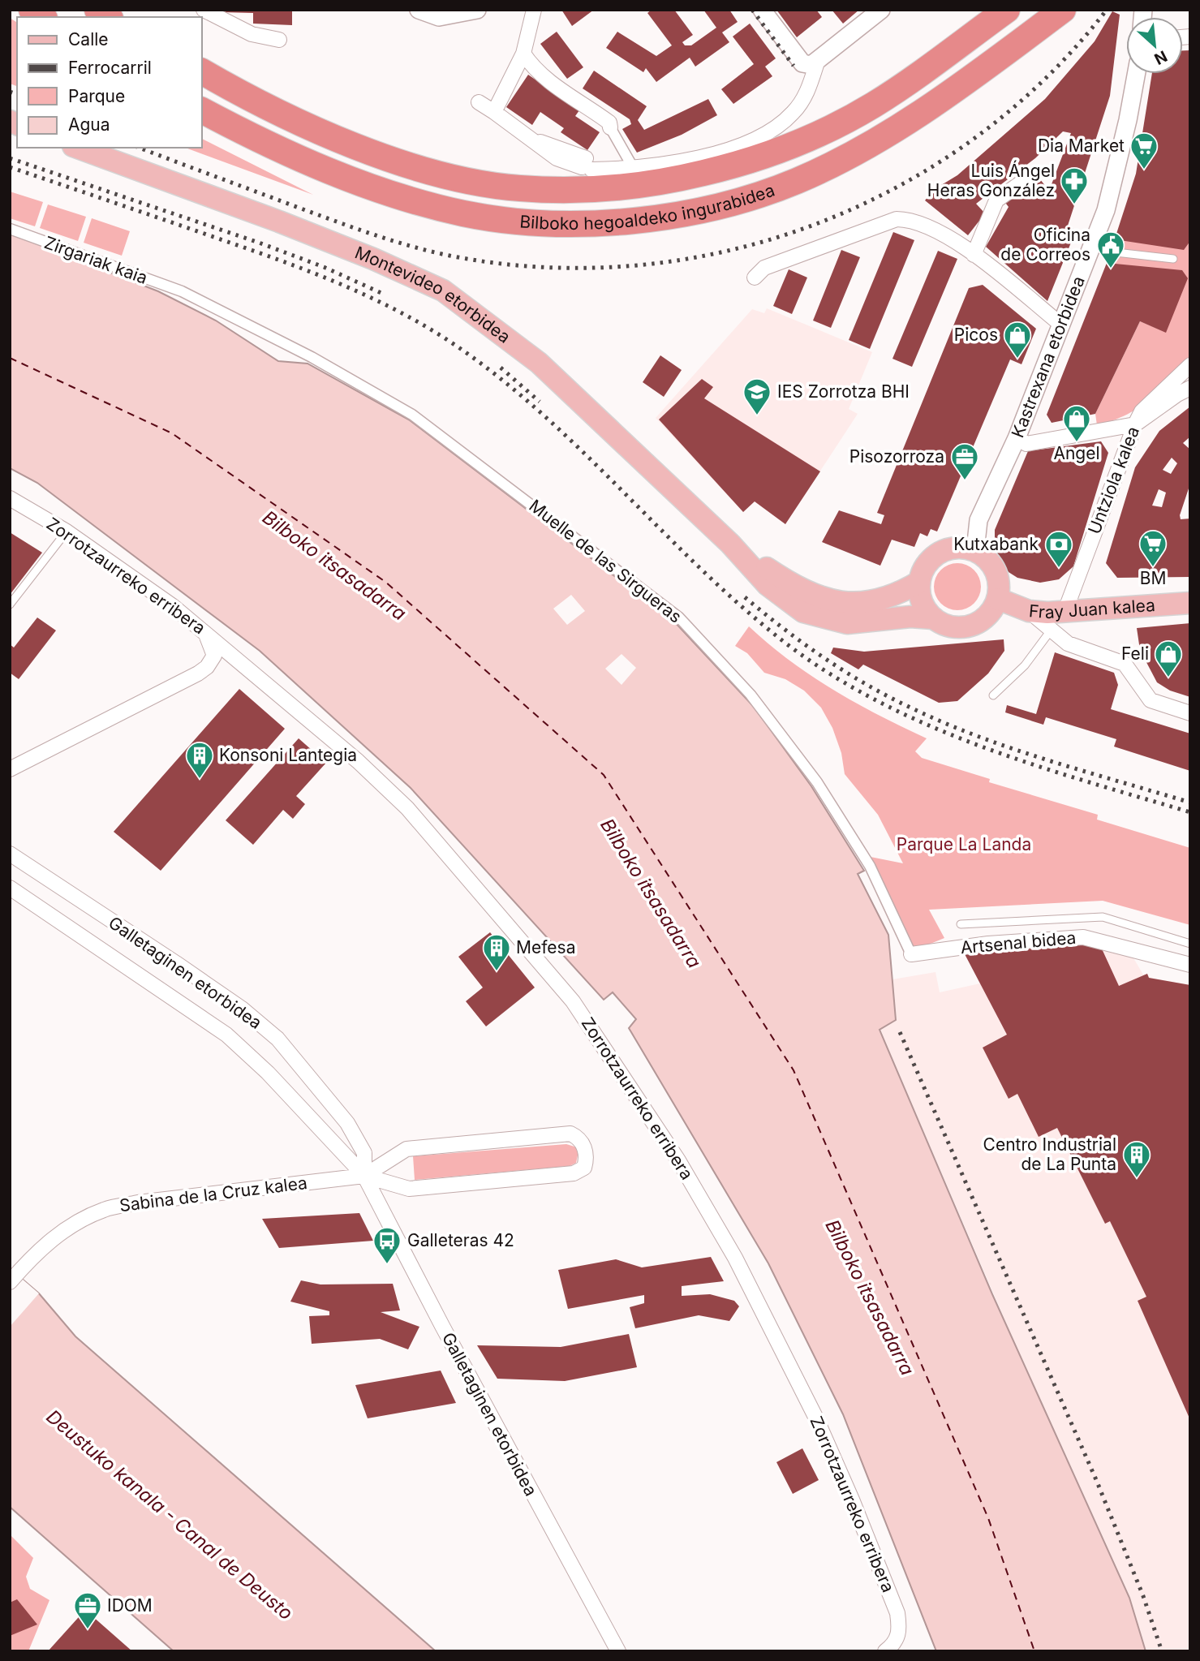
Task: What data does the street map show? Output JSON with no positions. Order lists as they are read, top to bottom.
{
  "streets": {
    "highway": ["Bilboko hegoaldeko ingurabidea"],
    "main road": ["Montevideo etorbidea", "Fray Juan kalea"],
    "street": [
      "Zirgariak kaia",
      "Kastrexana etorbidea",
      "Untziola kalea",
      "Muelle de las Sirgueras",
      "Zorrotzaurreko erribera",
      "Artsenal bidea",
      "Galletaginen etorbidea",
      "Sabina de la Cruz kalea"
    ]
  },
  "crossings": [
    ["Zirgariak kaia", "Muelle de las Sirgueras"],
    ["Montevideo etorbidea", "Kastrexana etorbidea"],
    ["Montevideo etorbidea", "Fray Juan kalea"],
    ["Kastrexana etorbidea", "Fray Juan kalea"],
    ["Untziola kalea", "Fray Juan kalea"],
    ["Muelle de las Sirgueras", "Artsenal bidea"],
    ["Galletaginen etorbidea", "Sabina de la Cruz kalea"]
  ],
  "water": ["Bilboko itsasadarra", "Deustuko kanala - Canal de Deusto"],
  "parks": ["Parque La Landa"],
  "places": {
    "supermarket": ["Dia Market", "BM"],
    "pharmacy": ["Luis Ángel Heras González"],
    "public building": ["Oficina de Correos"],
    "shop": ["Picos", "Angel", "Feli"],
    "school or university": ["IES Zorrotza BHI"],
    "office": ["Pisozorroza", "IDOM"],
    "bank": ["Kutxabank"],
    "building": ["Konsoni Lantegia", "Mefesa", "Centro Industrial de La Punta"],
    "bus stop": ["Galleteras 42"]
  },
  "legend": [
    "Calle",
    "Ferrocarril",
    "Parque",
    "Agua"
  ],
  "north": "bottom right"
}
